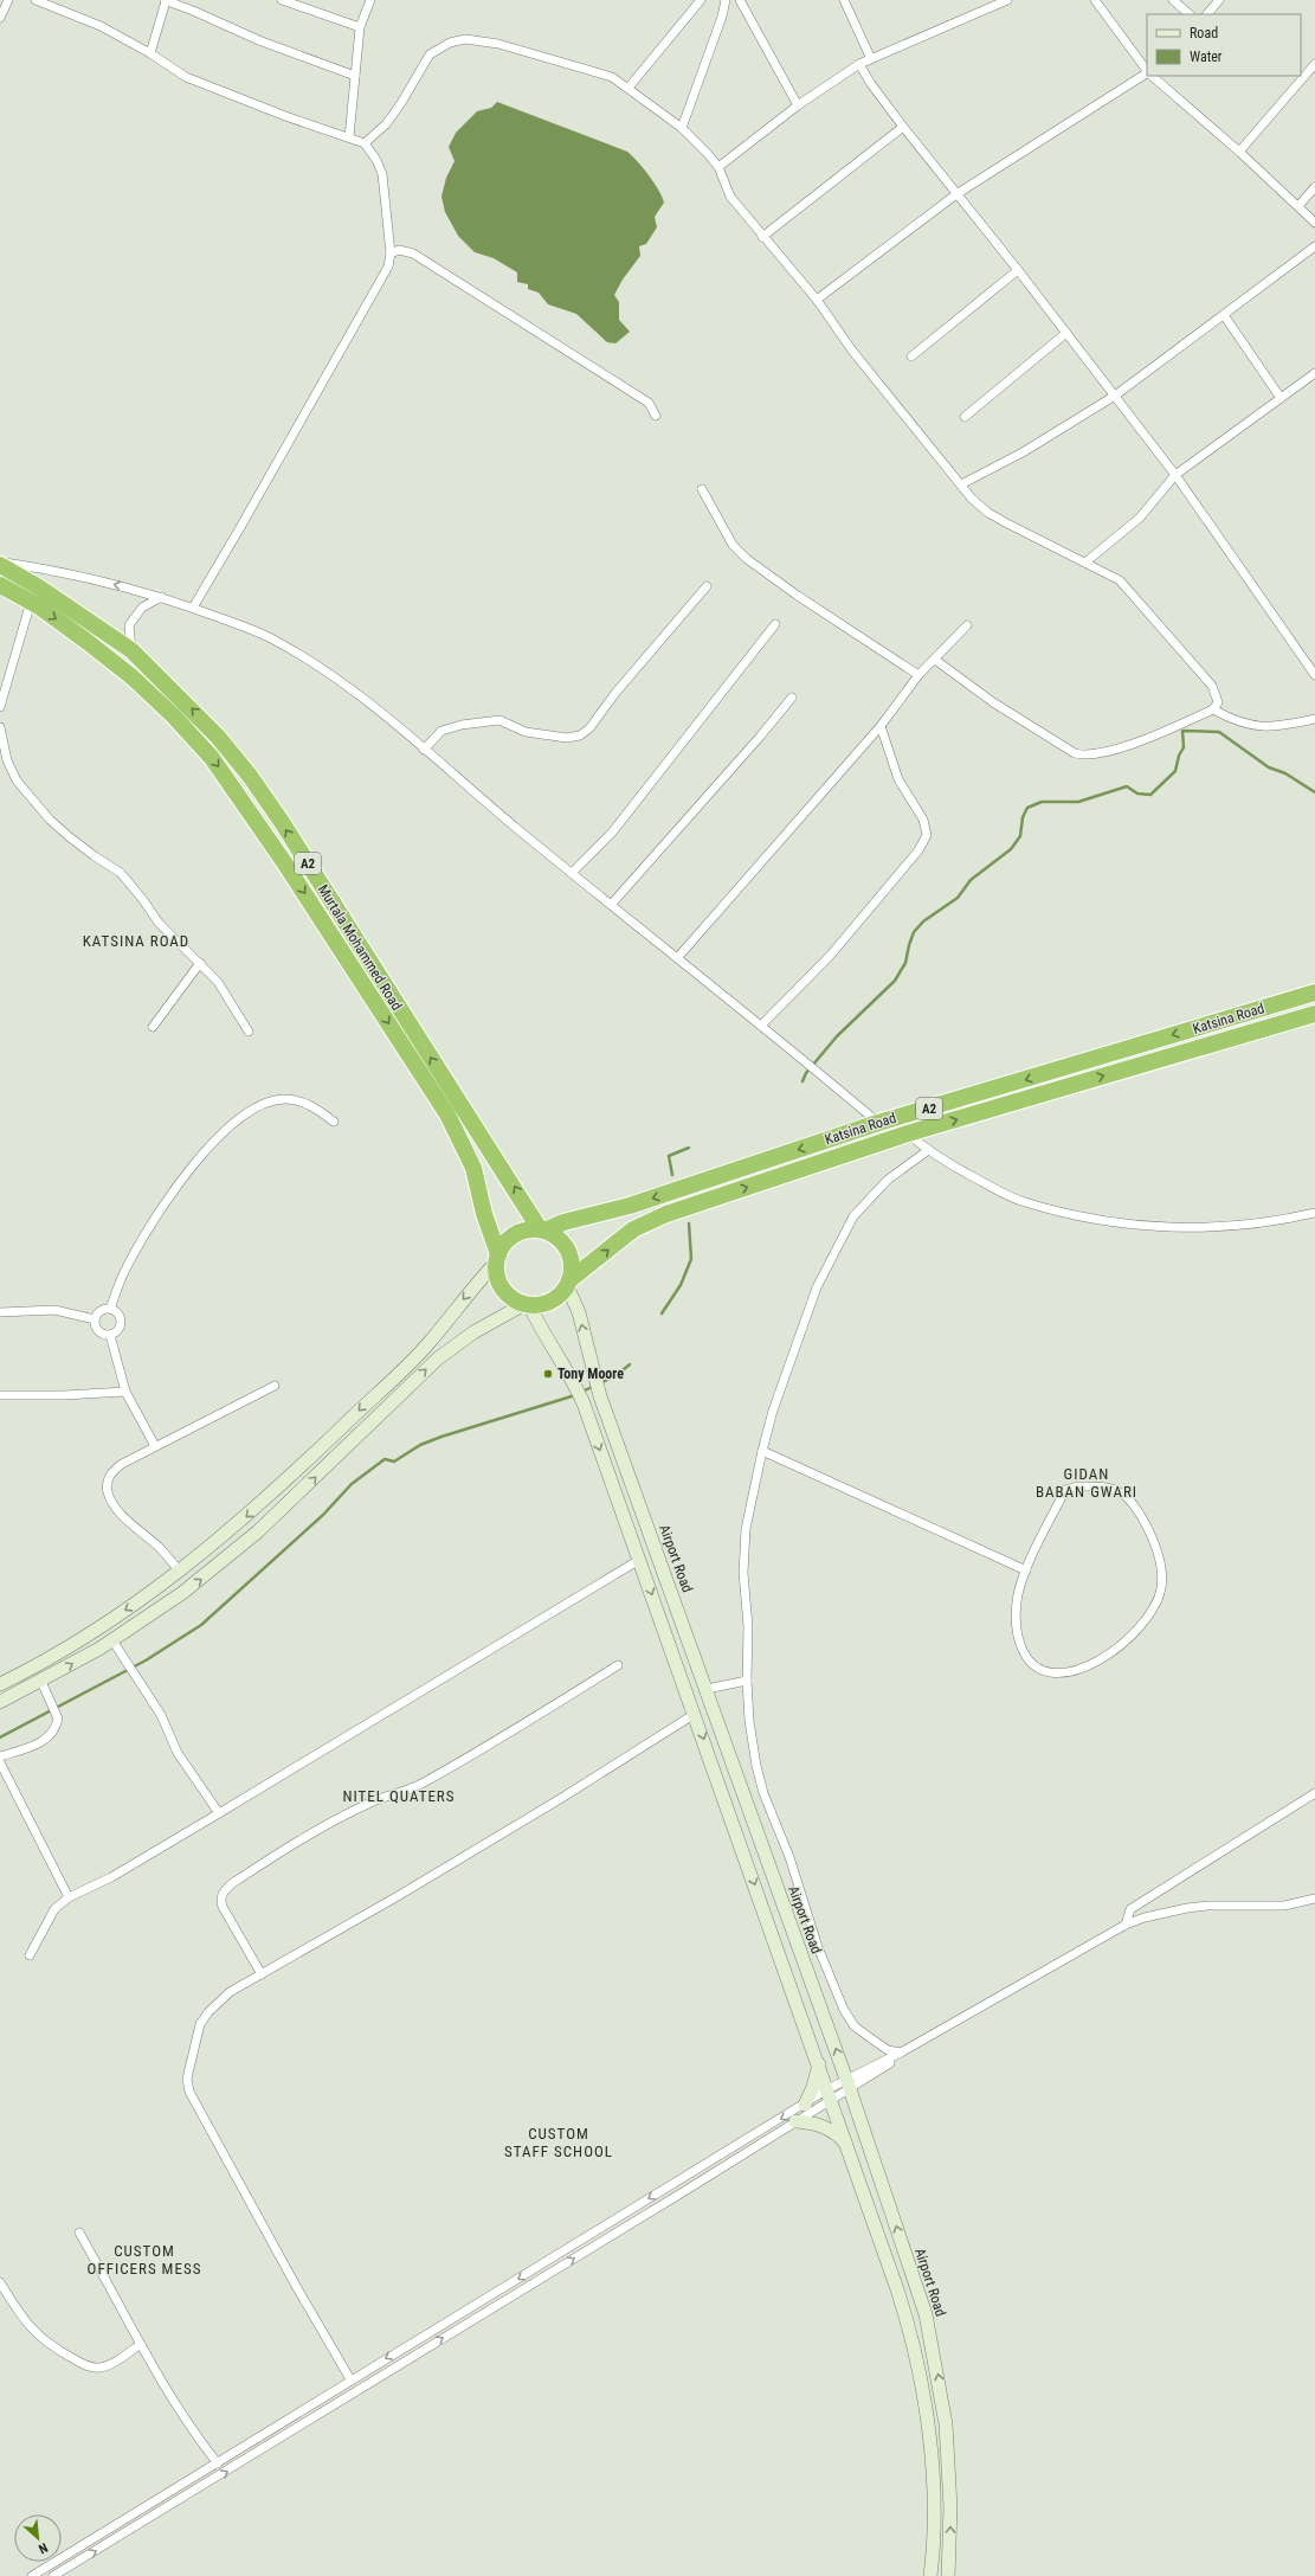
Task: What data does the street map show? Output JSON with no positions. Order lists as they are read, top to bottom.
{
  "streets": {
    "highway": ["A2", "Murtala Mohammed Road", "Katsina Road"],
    "street": ["Airport Road"]
  },
  "crossings": [
    ["A2", "Murtala Mohammed Road"],
    ["A2", "Katsina Road"],
    ["A2", "Airport Road"],
    ["Murtala Mohammed Road", "Katsina Road"],
    ["Murtala Mohammed Road", "Airport Road"],
    ["Katsina Road", "Airport Road"]
  ],
  "districts": [
    "KATSINA ROAD",
    "GIDAN BABAN GWARI",
    "NITEL QUATERS",
    "CUSTOM STAFF SCHOOL",
    "CUSTOM OFFICERS MESS"
  ],
  "places": ["Tony Moore"],
  "legend": ["Road", "Water"],
  "north": "bottom right"
}
